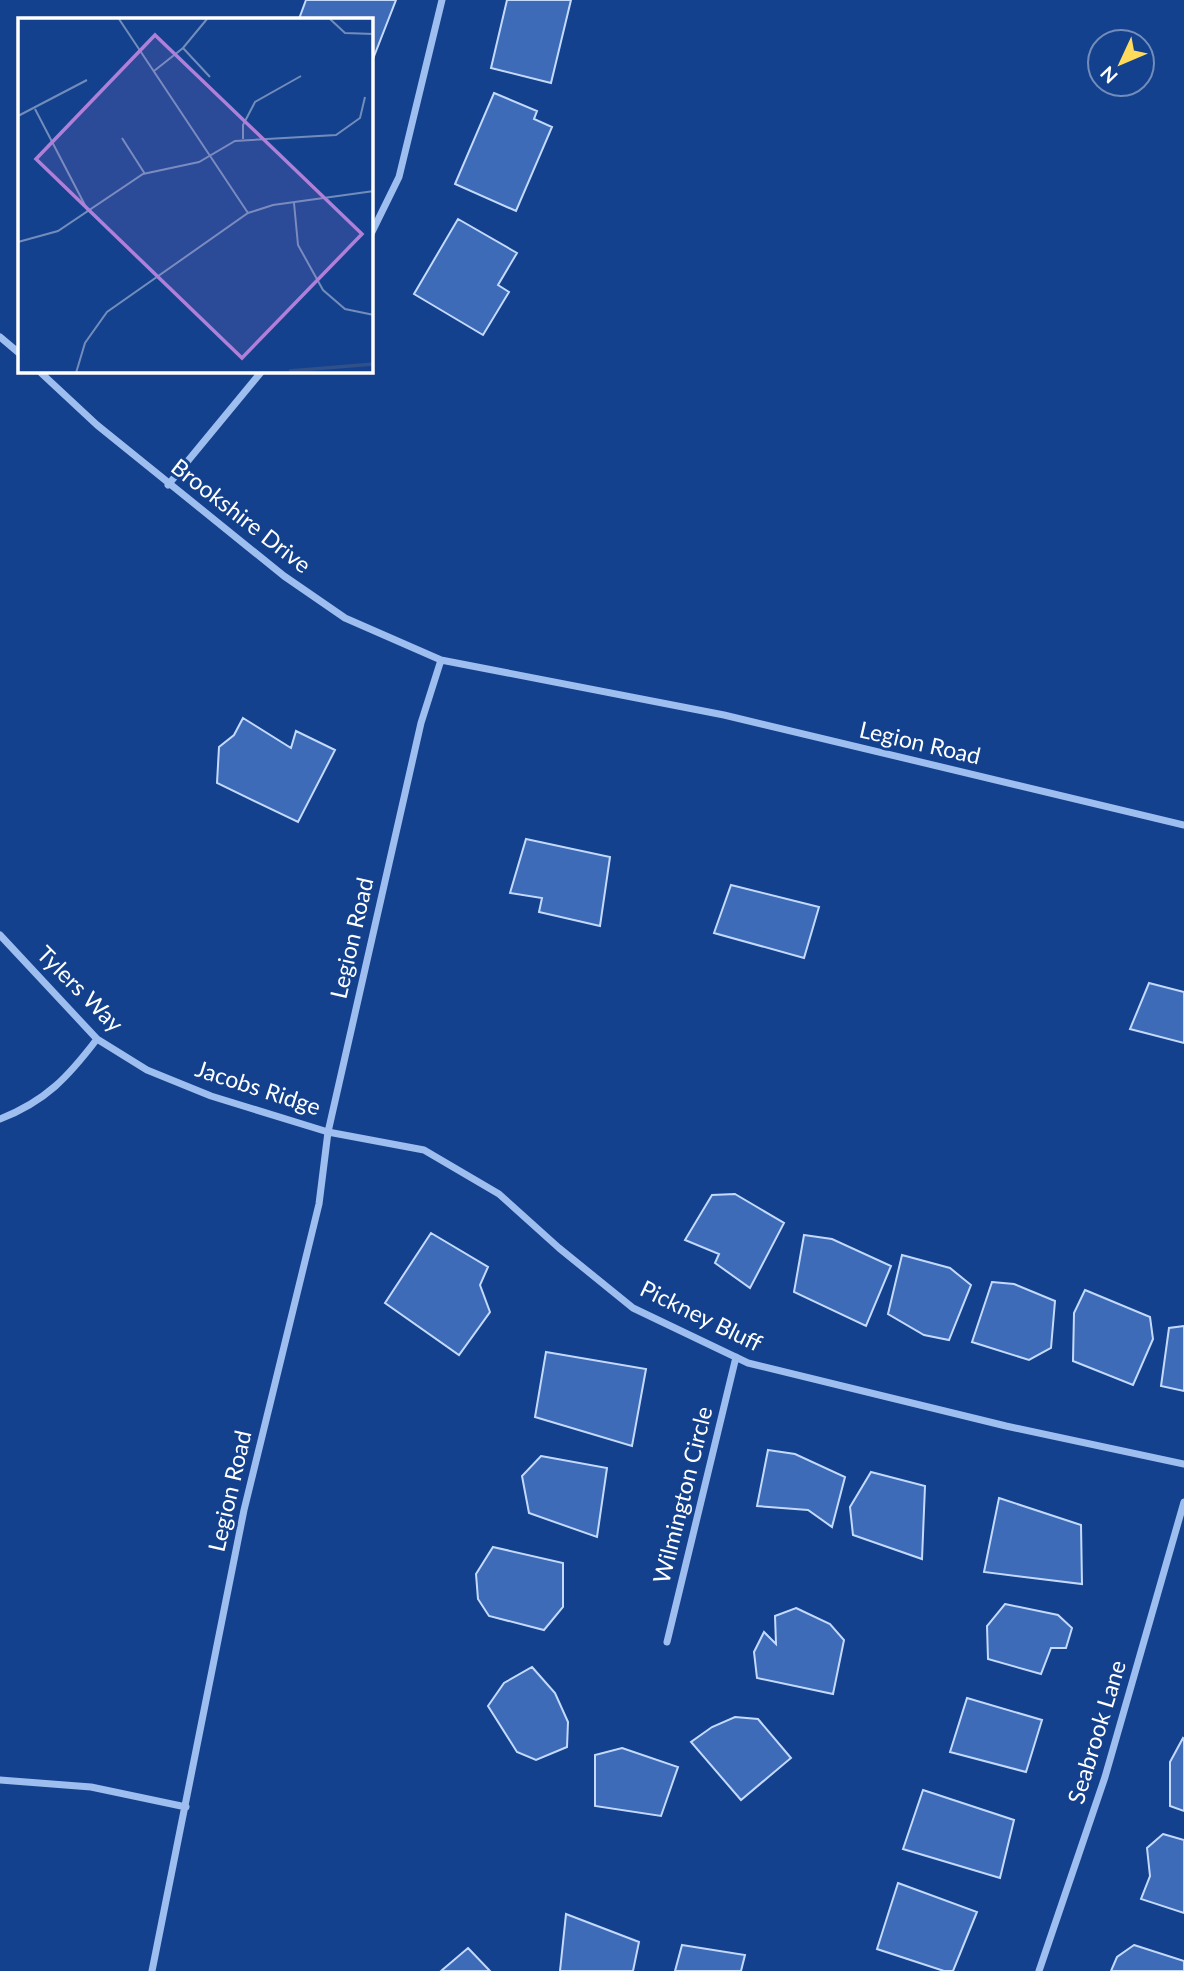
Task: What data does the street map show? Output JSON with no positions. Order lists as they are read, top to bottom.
{
  "streets": {
    "street": [
      "Brookshire Drive",
      "Legion Road",
      "Tylers Way",
      "Jacobs Ridge",
      "Pickney Bluff",
      "Wilmington Circle",
      "Seabrook Lane"
    ]
  },
  "crossings": [
    ["Brookshire Drive", "Legion Road"],
    ["Legion Road", "Jacobs Ridge"],
    ["Legion Road", "Pickney Bluff"],
    ["Tylers Way", "Jacobs Ridge"],
    ["Jacobs Ridge", "Pickney Bluff"],
    ["Pickney Bluff", "Wilmington Circle"]
  ],
  "north": "bottom left"
}
